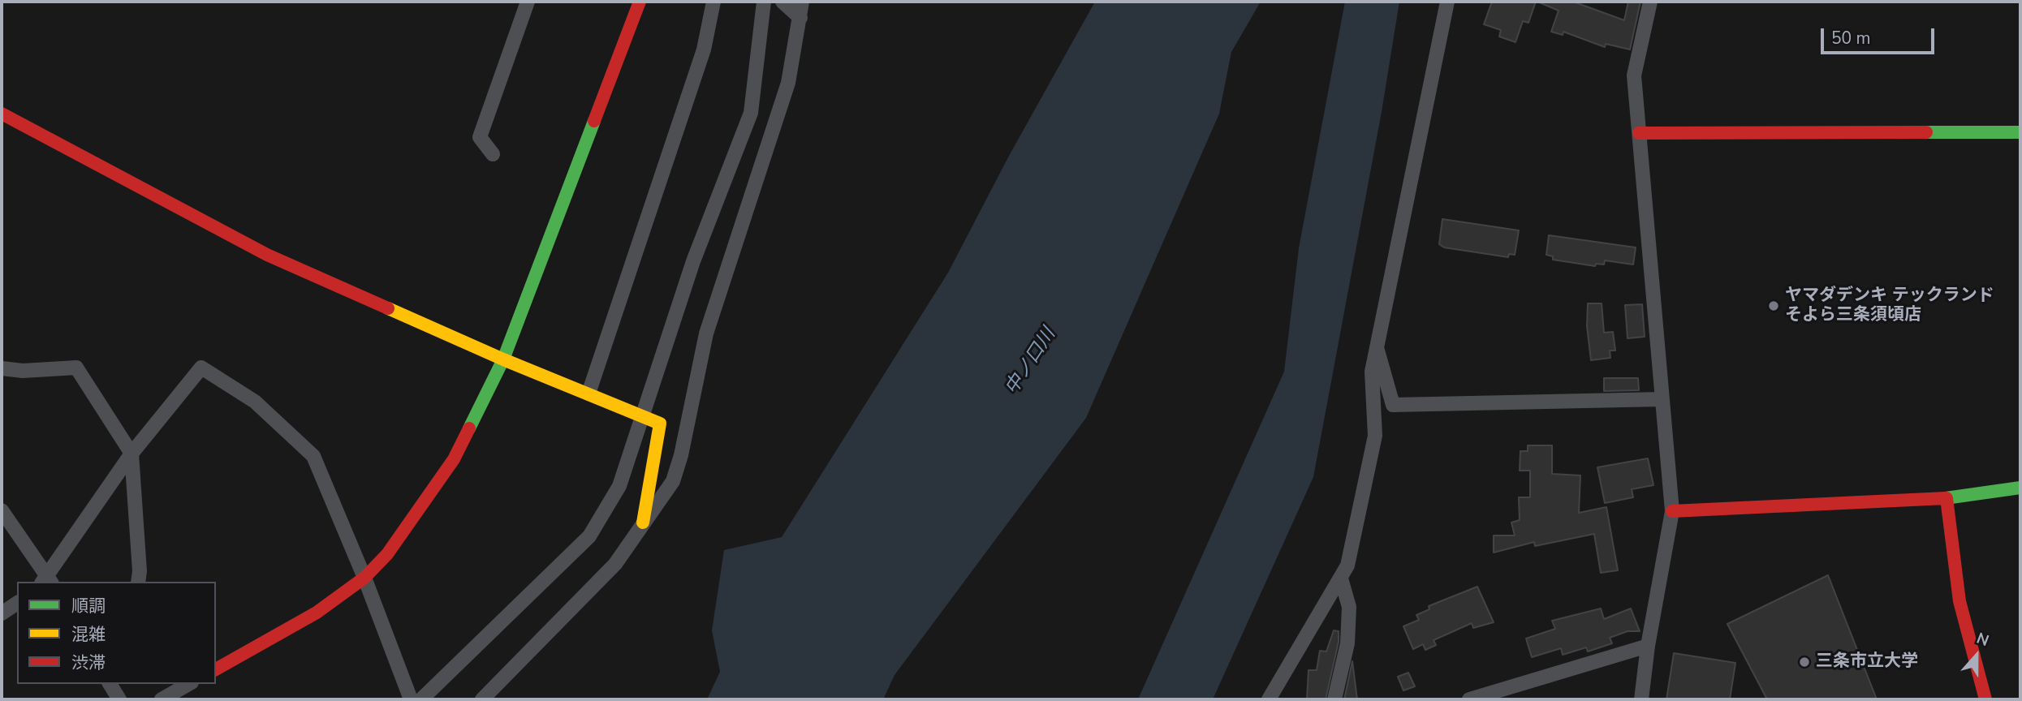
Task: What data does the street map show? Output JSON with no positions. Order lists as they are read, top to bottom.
{
  "water": ["中ノ口川"],
  "places": ["ヤマダデンキ テックランド そよら三条須頃店", "三条市立大学"],
  "legend": ["順調", "混雑", "渋滞"],
  "scale_bar": "50 m",
  "north": "top"
}
